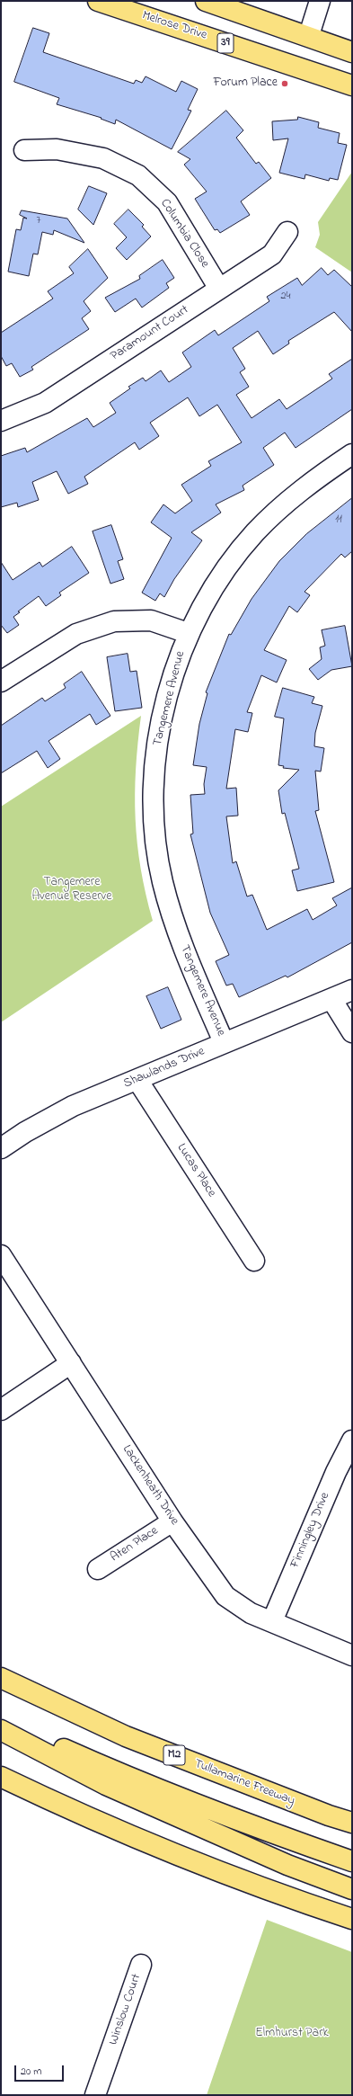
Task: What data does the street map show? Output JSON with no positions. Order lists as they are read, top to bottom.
{
  "streets": {
    "main road": [
      "Melrose Drive",
      "39",
      "M2",
      "Tullamarine Freeway"
    ],
    "street": [
      "Columbia Close",
      "Paramount Court",
      "Tangemere Avenue",
      "Shawlands Drive",
      "Lucas Place",
      "Lackenheath Drive",
      "Finningley Drive",
      "Aten Place",
      "Winslow Court"
    ]
  },
  "crossings": [
    ["Columbia Close", "Paramount Court"],
    ["Tangemere Avenue", "Shawlands Drive"],
    ["Shawlands Drive", "Lucas Place"],
    ["Lackenheath Drive", "Finningley Drive"],
    ["Lackenheath Drive", "Aten Place"]
  ],
  "parks": ["Tangemere Avenue Reserve", "Elmhurst Park"],
  "places": ["Forum Place"],
  "house_numbers": ["7", "24", "11"],
  "scale_bar": "20 m"
}
